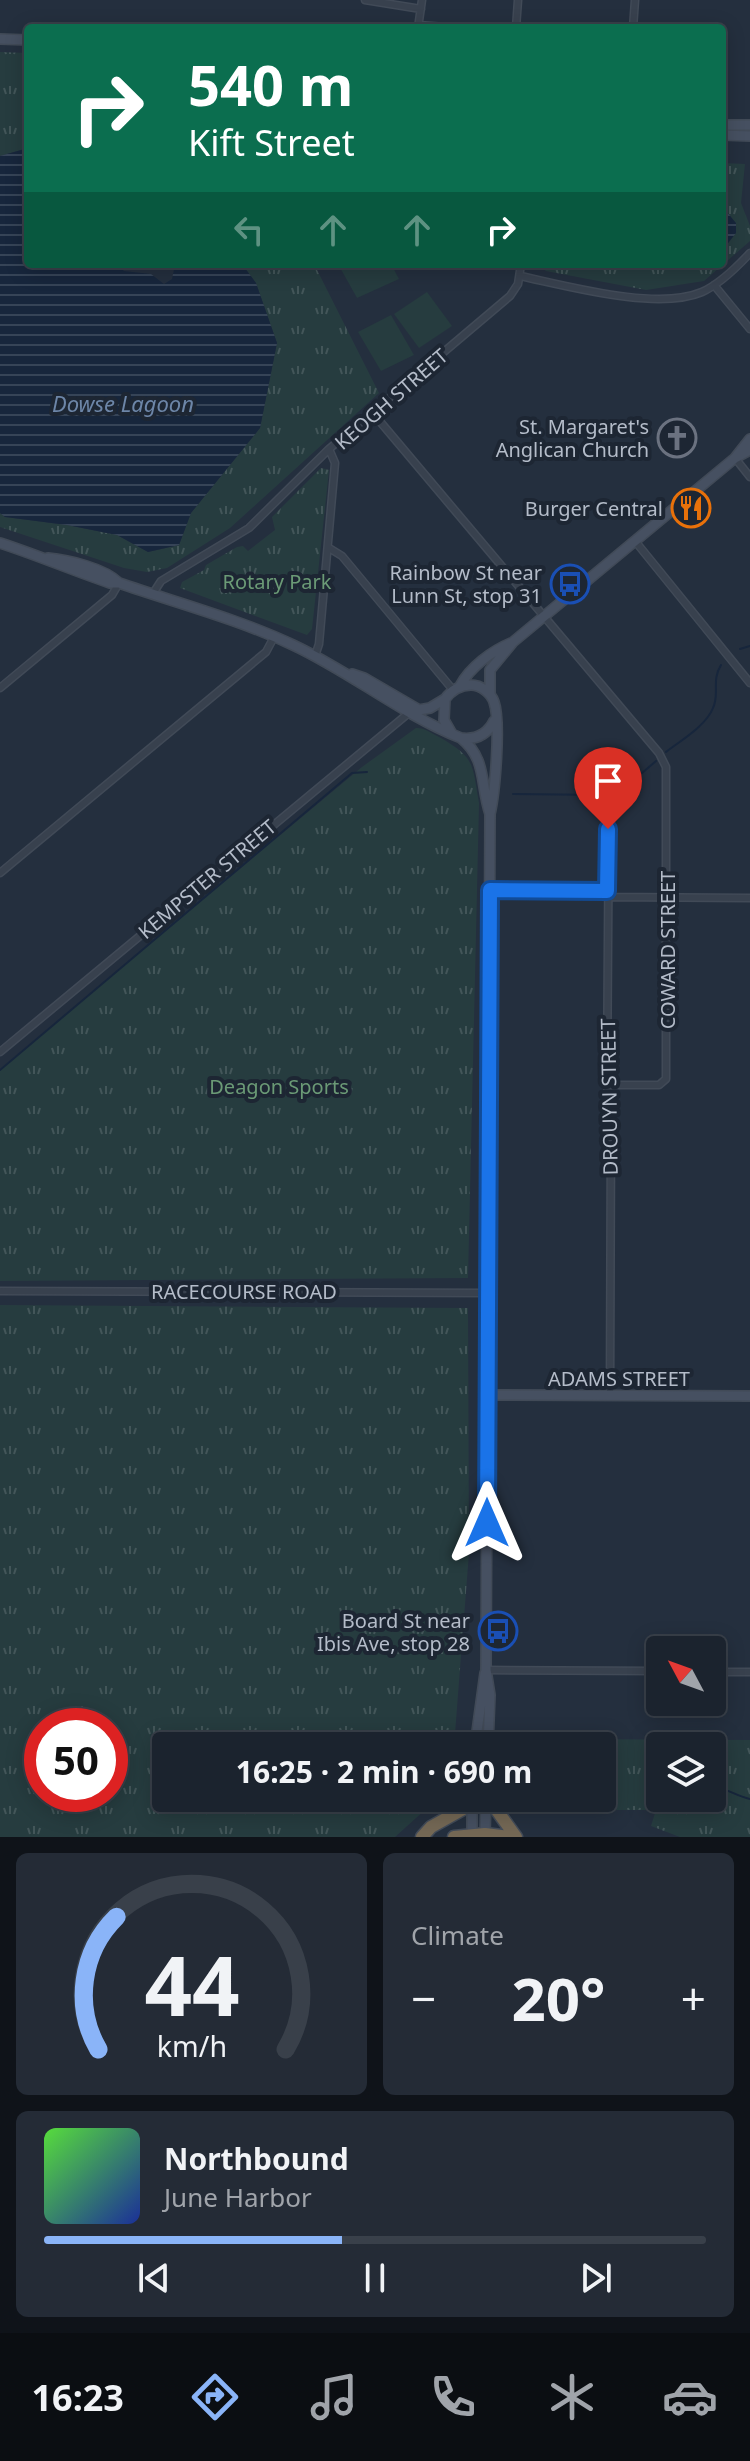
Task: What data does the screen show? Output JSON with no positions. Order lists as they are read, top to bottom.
{
  "streets": {
    "main road": ["ADAMS STREET"],
    "street": [
      "KEOGH STREET",
      "KEMPSTER STREET",
      "COWARD STREET",
      "DROUYN STREET",
      "RACECOURSE ROAD"
    ]
  },
  "crossings": [
    ["COWARD STREET", "DROUYN STREET"],
    ["DROUYN STREET", "ADAMS STREET"]
  ],
  "water": ["Dowse Lagoon"],
  "parks": ["Rotary Park", "Deagon Sports"],
  "places": {
    "church": ["St. Margaret's Anglican Church"],
    "restaurant": ["Burger Central"],
    "bus stop": ["Rainbow St near Lunn St, stop 31", "Board St near Ibis Ave, stop 28"]
  },
  "north": "top left",
  "page": {
    "turn": ["540 m", "Kift Street"],
    "limit": "50",
    "trip": "16:25 · 2 min · 690 m",
    "tile": "Climate",
    "heat": ["−", "20°", "+"],
    "song": ["Northbound", "June Harbor"],
    "tabs": "16:23",
    "gauge": ["44", "km/h"]
  }
}
